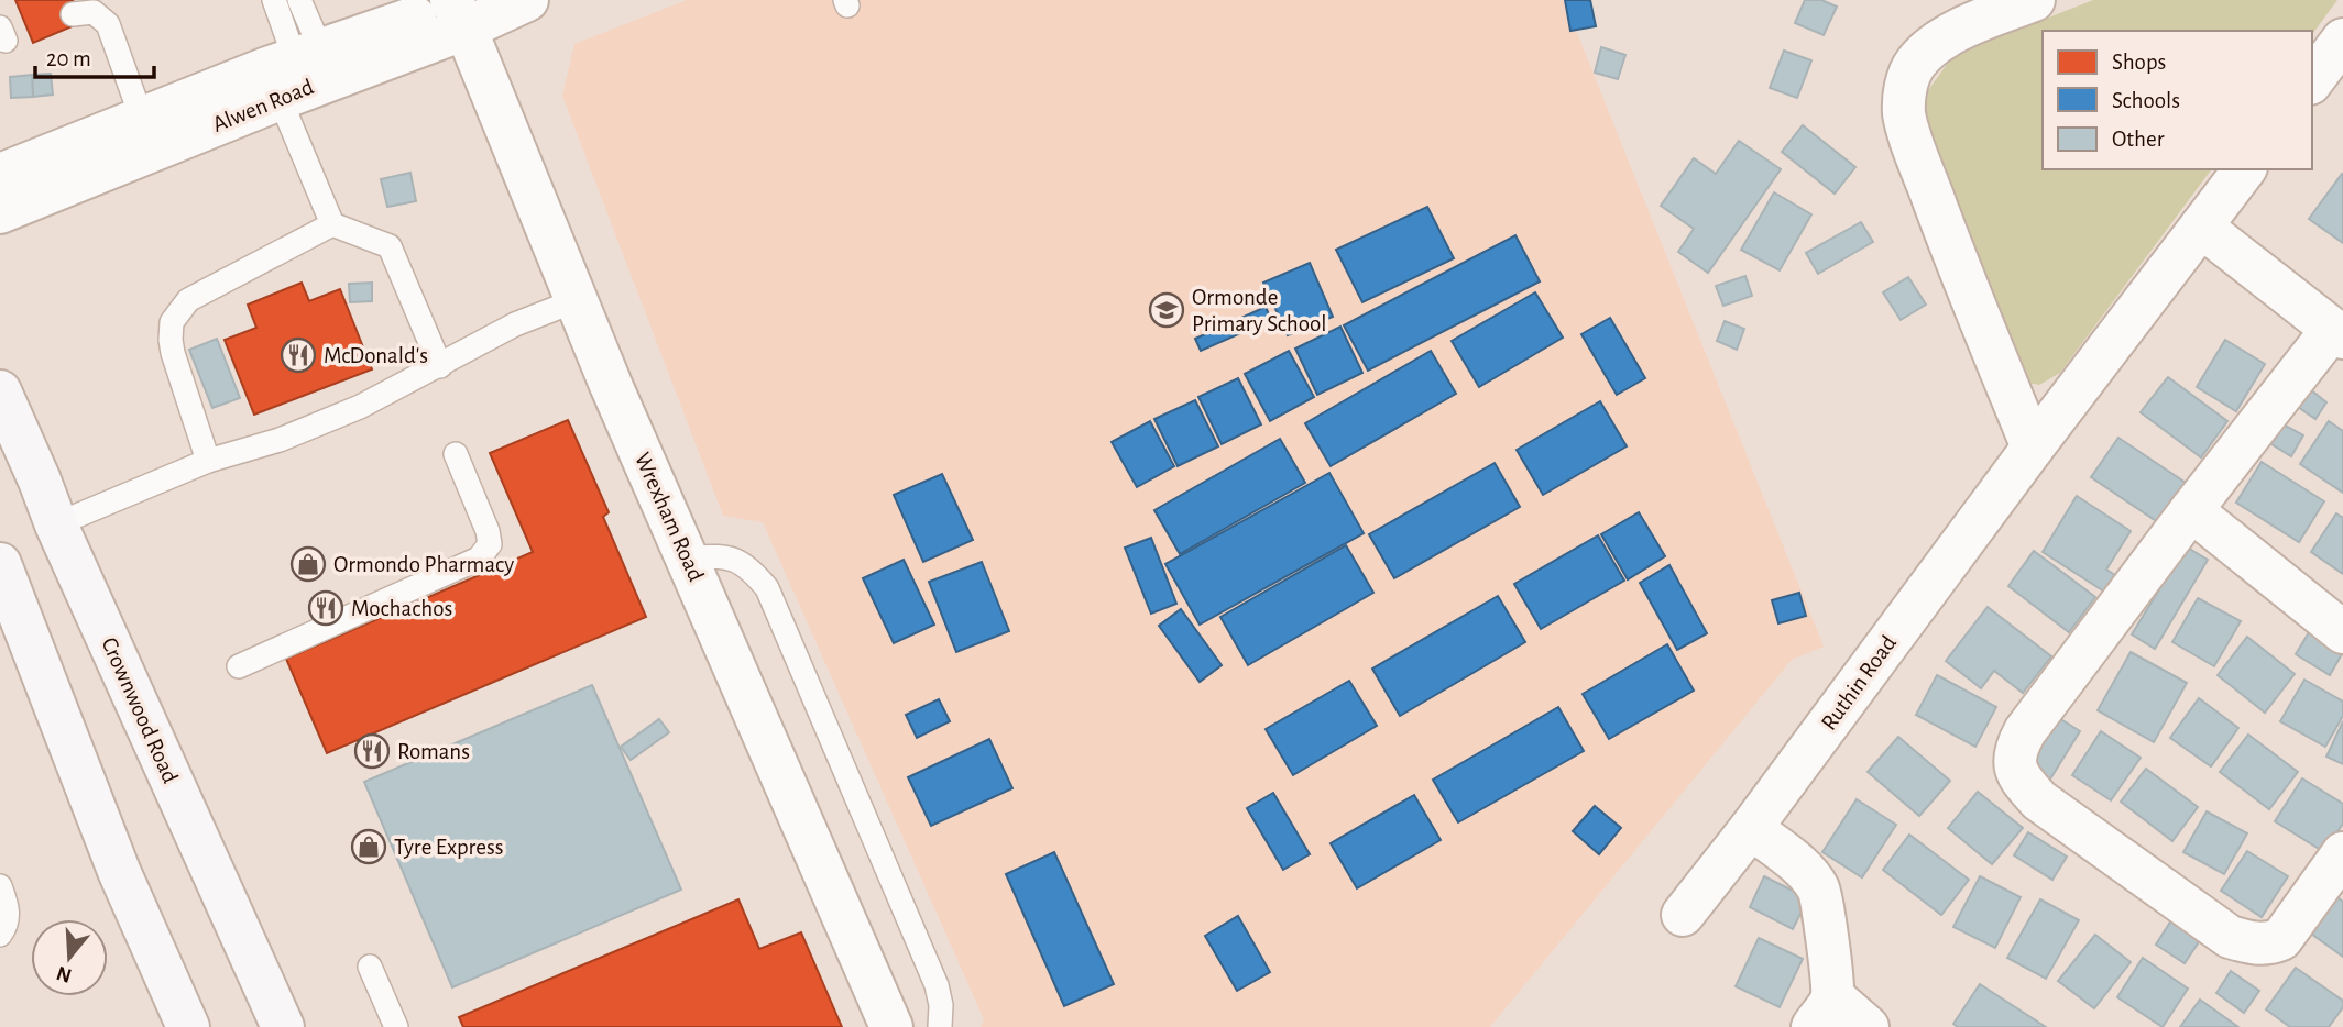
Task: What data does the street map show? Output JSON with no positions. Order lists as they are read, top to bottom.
{
  "streets": {
    "main road": ["Crownwood Road"],
    "street": ["Alwen Road", "Wrexham Road", "Ruthin Road"]
  },
  "crossings": [
    ["Alwen Road", "Wrexham Road"]
  ],
  "places": {
    "school or university": ["Ormonde Primary School"],
    "restaurant": ["McDonald's", "Mochachos", "Romans"],
    "shop": ["Ormondo Pharmacy", "Tyre Express"]
  },
  "legend": ["Shops", "Schools", "Other"],
  "scale_bar": "20 m",
  "north": "bottom"
}
